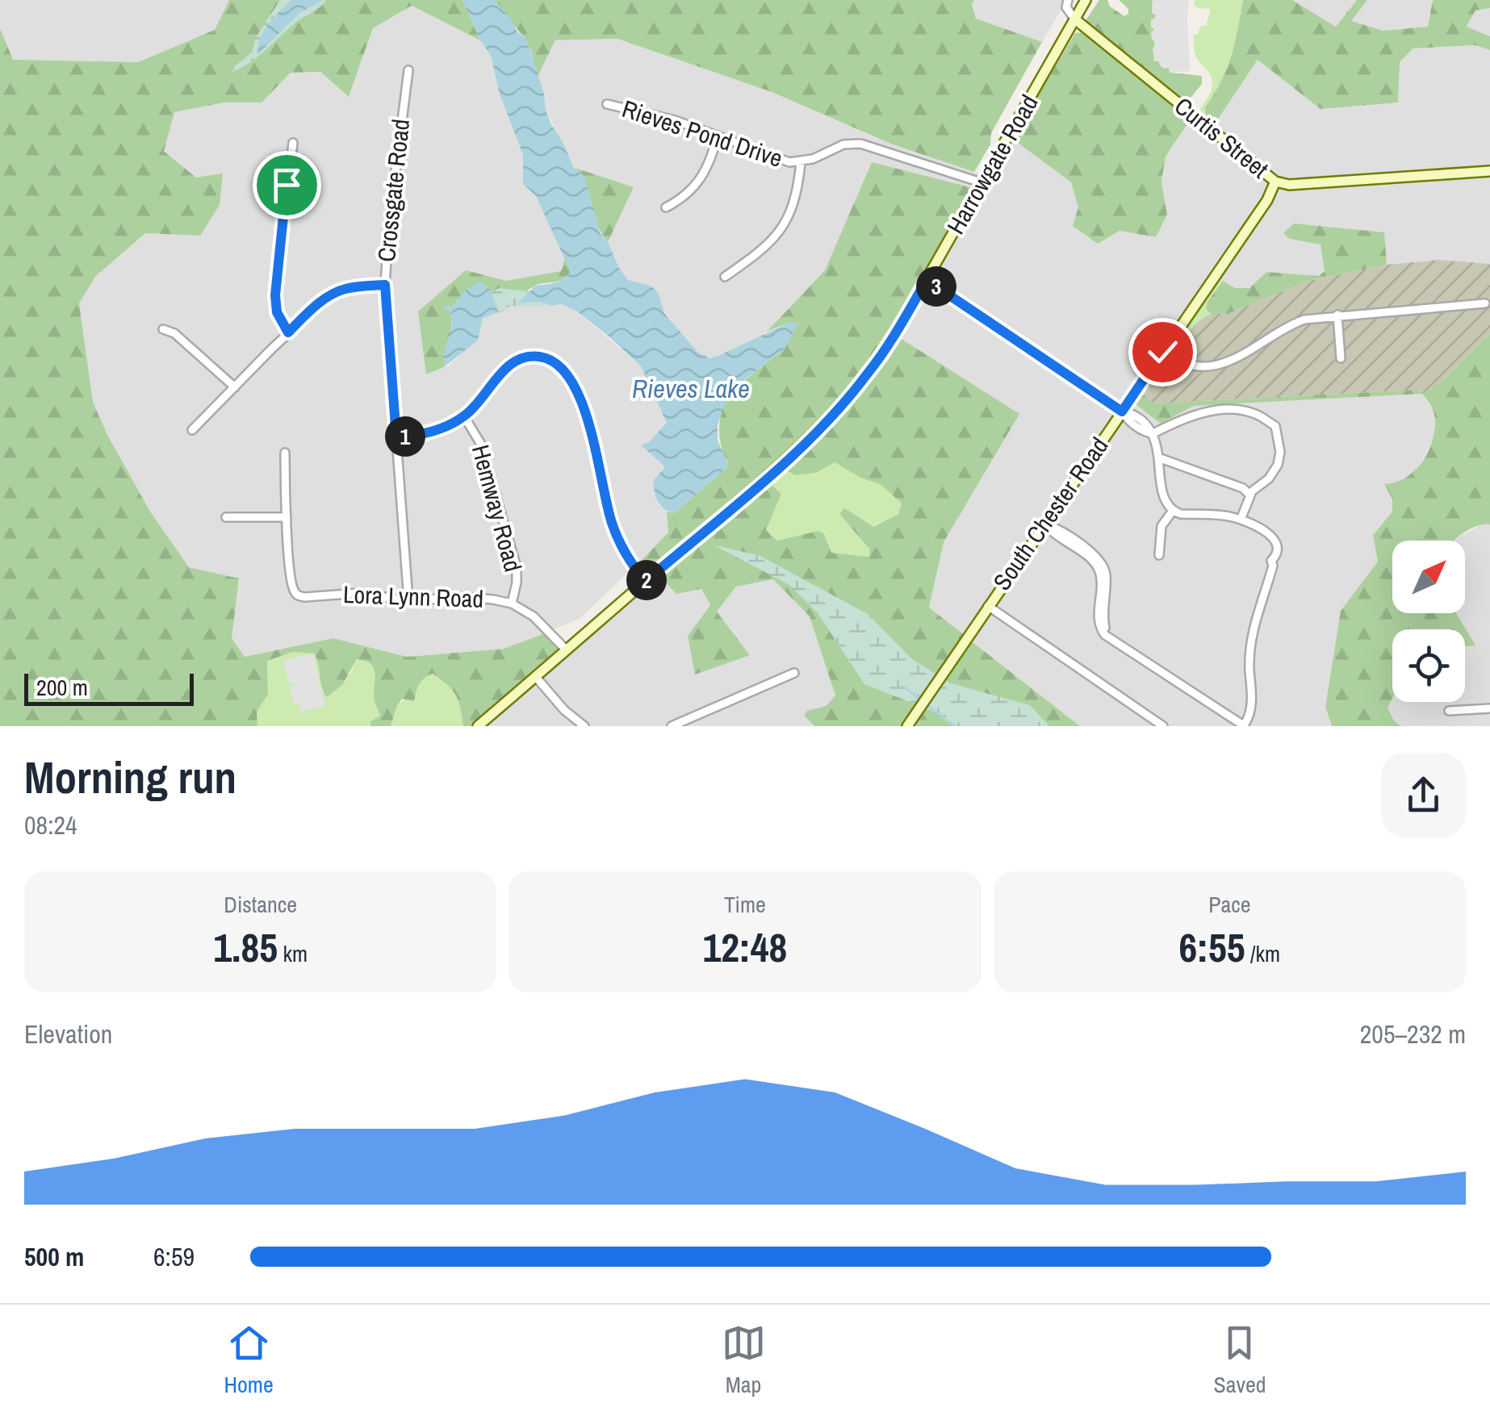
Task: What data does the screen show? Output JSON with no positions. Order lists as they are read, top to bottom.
{
  "streets": {
    "street": [
      "Rieves Pond Drive",
      "Curtis Street",
      "Harrowgate Road",
      "Crossgate Road",
      "Hemway Road",
      "South Chester Road",
      "Lora Lynn Road"
    ]
  },
  "crossings": [
    ["Rieves Pond Drive", "Harrowgate Road"],
    ["Curtis Street", "Harrowgate Road"],
    ["Curtis Street", "South Chester Road"],
    ["Harrowgate Road", "Lora Lynn Road"],
    ["Crossgate Road", "Lora Lynn Road"],
    ["Hemway Road", "Lora Lynn Road"]
  ],
  "water": ["Rieves Lake"],
  "scale_bar": "200 m",
  "north": "top right",
  "page": {
    "pins": ["3", "1", "2"],
    "scale": "200 m",
    "heading": ["Morning run", "08:24"],
    "stats": [
      ["Distance", "1.85 km"],
      ["Time", "12:48"],
      ["Pace", "6:55 /km"]
    ],
    "chart": ["Elevation", "205–232 m"],
    "list": [
      {
        "name": "500 m",
        "note": "6:59"
      }
    ],
    "tabs": ["Home", "Map", "Saved"]
  }
}
